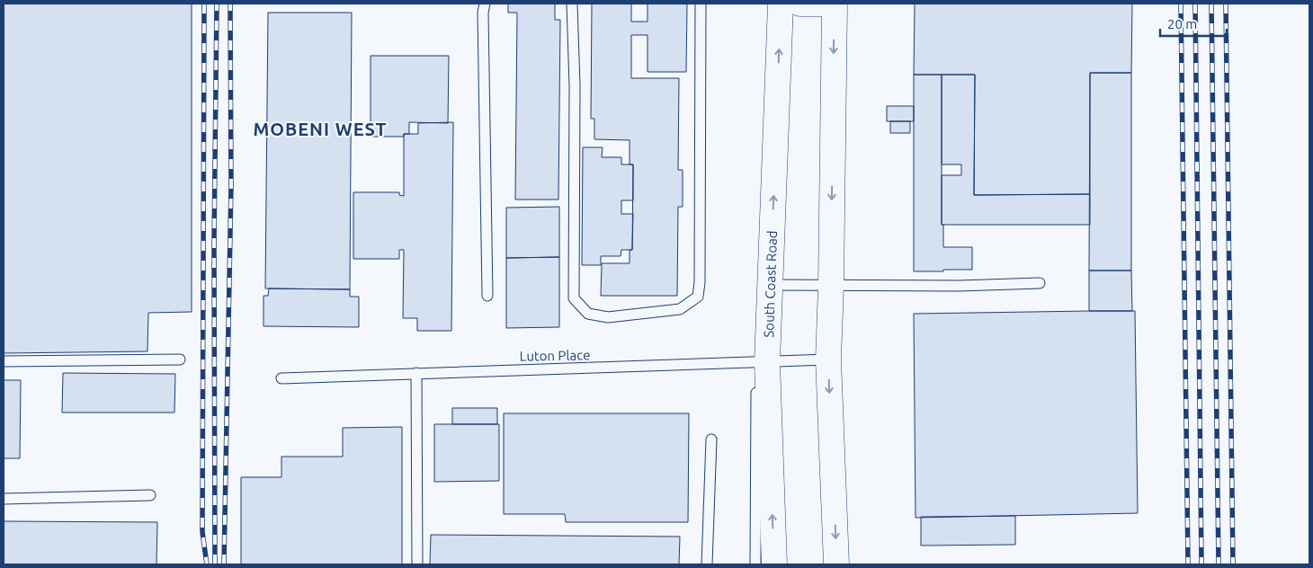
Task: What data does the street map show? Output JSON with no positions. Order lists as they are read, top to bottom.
{
  "streets": {
    "highway": ["South Coast Road"],
    "lane": ["Luton Place"]
  },
  "crossings": [
    ["South Coast Road", "Luton Place"]
  ],
  "districts": ["MOBENI WEST"],
  "scale_bar": "20 m"
}
